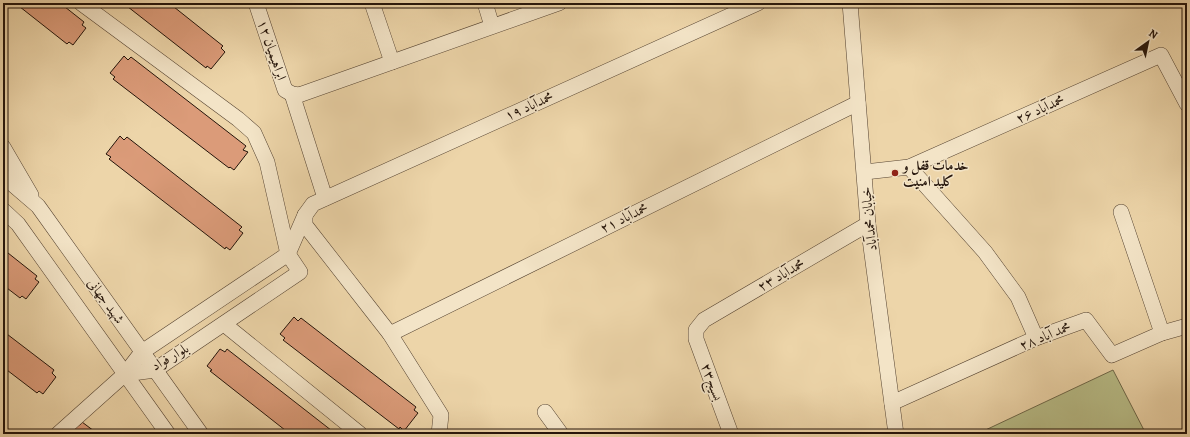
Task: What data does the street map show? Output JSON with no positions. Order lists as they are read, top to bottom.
{
  "streets": {
    "street": [
      "ابراهیمیان ۱۲",
      "محمدآباد ۱۹",
      "محمدآباد ۲۶",
      "محمدآباد ۲۱",
      "خیابان محمدآباد",
      "محمدآباد ۲۳",
      "شهید جهانی",
      "محمد آباد ۲۸",
      "بلوار فواد",
      "بسیج۲۳"
    ]
  },
  "crossings": [
    ["ابراهیمیان ۱۲", "محمدآباد ۱۹"],
    ["محمدآباد ۲۶", "خیابان محمدآباد"],
    ["محمدآباد ۲۱", "خیابان محمدآباد"],
    ["خیابان محمدآباد", "محمدآباد ۲۳"],
    ["خیابان محمدآباد", "محمد آباد ۲۸"],
    ["محمدآباد ۲۳", "بسیج۲۳"],
    ["شهید جهانی", "بلوار فواد"]
  ],
  "places": ["خدمات قفل و کلید امنیت"],
  "north": "top right"
}
